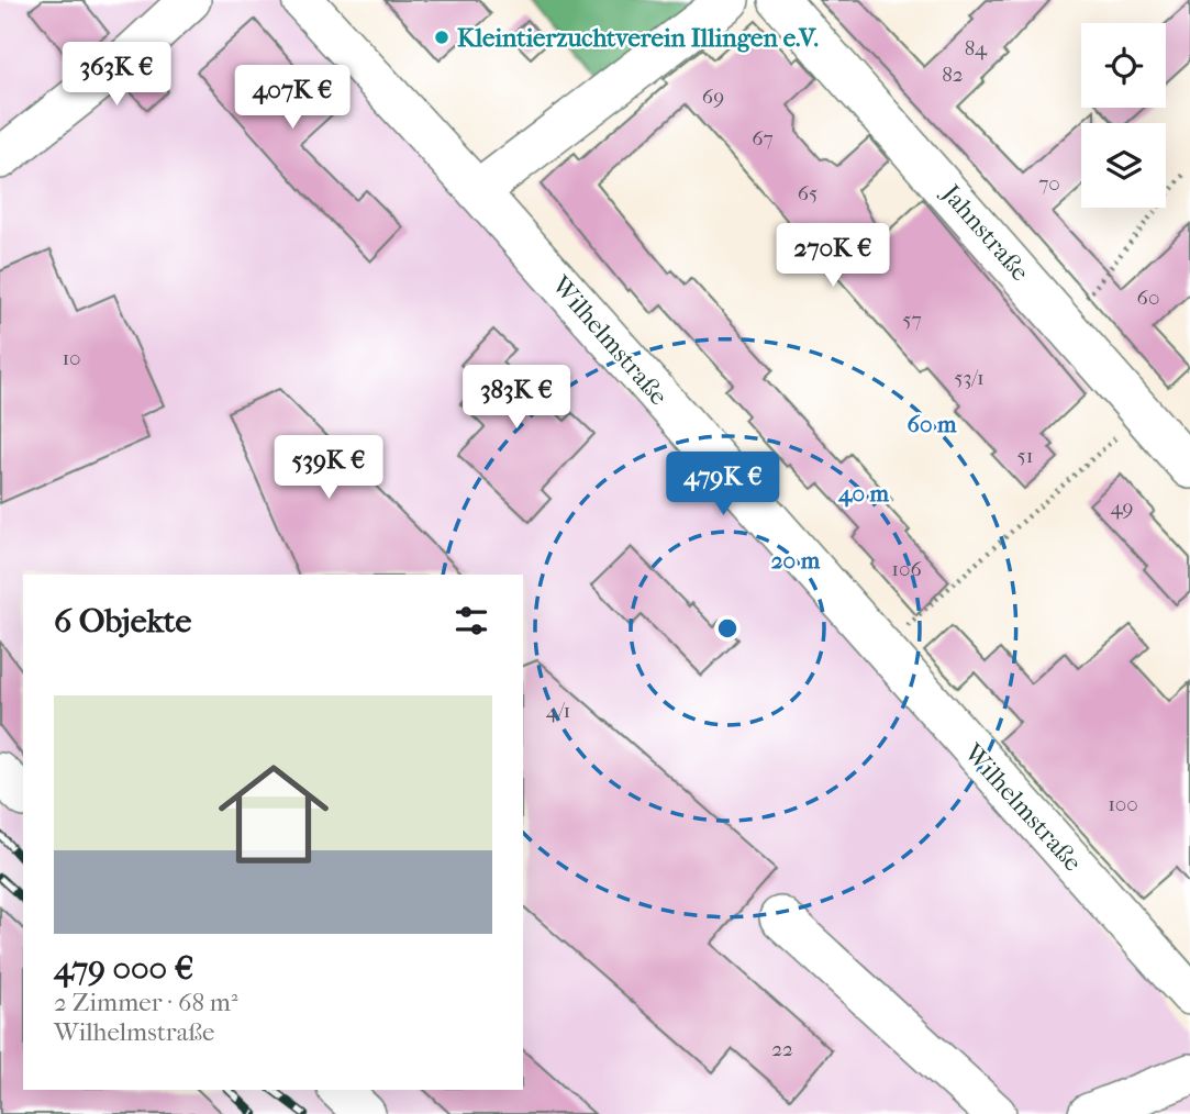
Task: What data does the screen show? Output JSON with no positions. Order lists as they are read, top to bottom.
{
  "streets": {
    "street": ["Jahnstraße", "Wilhelmstraße"]
  },
  "places": ["Kleintierzuchtverein Illingen e.V."],
  "house_numbers": [
    "84",
    "82",
    "69",
    "67",
    "70",
    "65",
    "60",
    "57",
    "10",
    "53/1",
    "51",
    "49",
    "106",
    "4/1",
    "100",
    "22"
  ],
  "page": {
    "price": [
      "363K €",
      "407K €",
      "270K €",
      "383K €",
      "539K €",
      "479K €"
    ],
    "heading": "6 Objekte",
    "list": [
      {
        "name": "479 000 €",
        "note": "2 Zimmer · 68 m² · Wilhelmstraße"
      }
    ]
  },
  "rings": ["60 m", "40 m", "20 m"]
}
